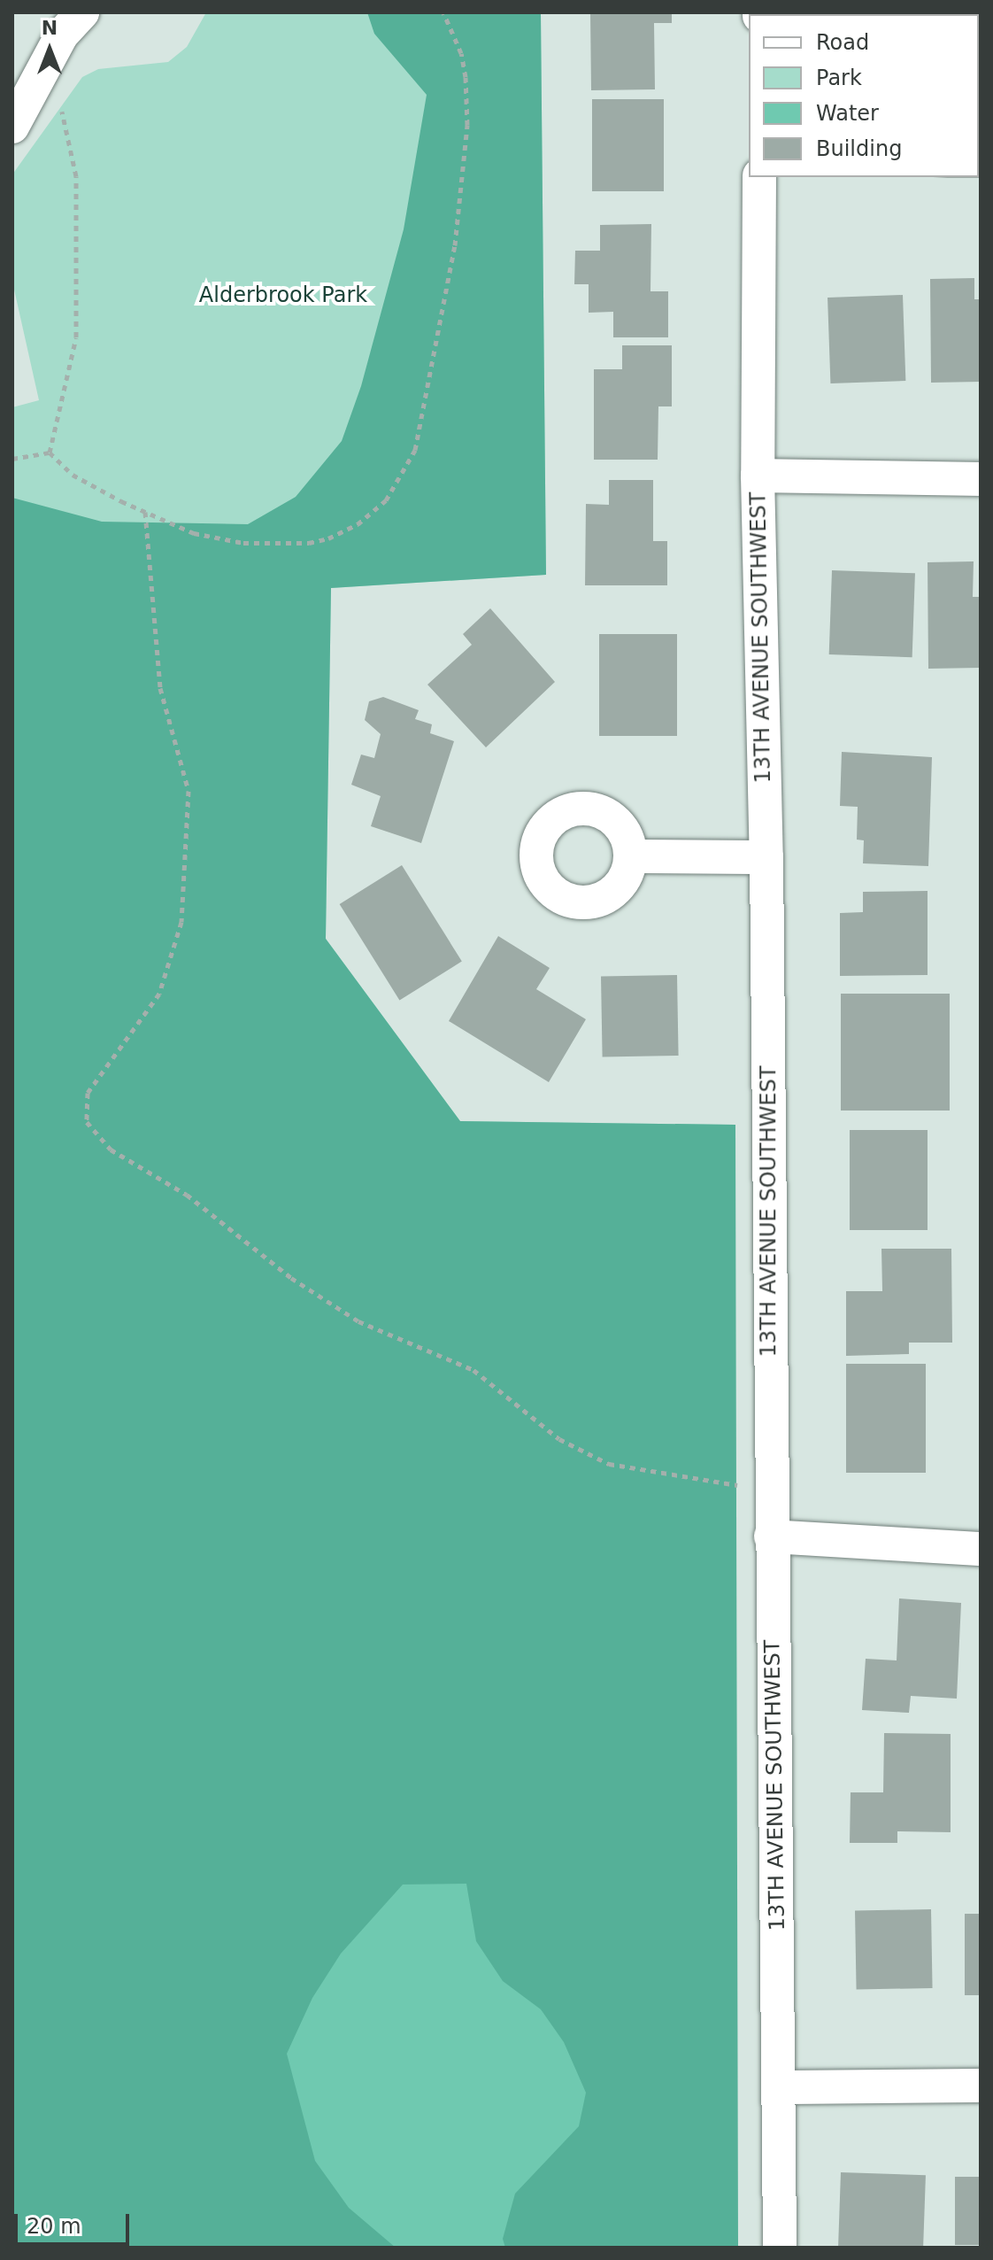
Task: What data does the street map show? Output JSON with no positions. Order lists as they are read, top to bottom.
{
  "streets": {
    "street": ["13TH AVENUE SOUTHWEST"]
  },
  "parks": ["Alderbrook Park"],
  "legend": [
    "Road",
    "Park",
    "Water",
    "Building"
  ],
  "scale_bar": "20 m",
  "north": "top"
}
